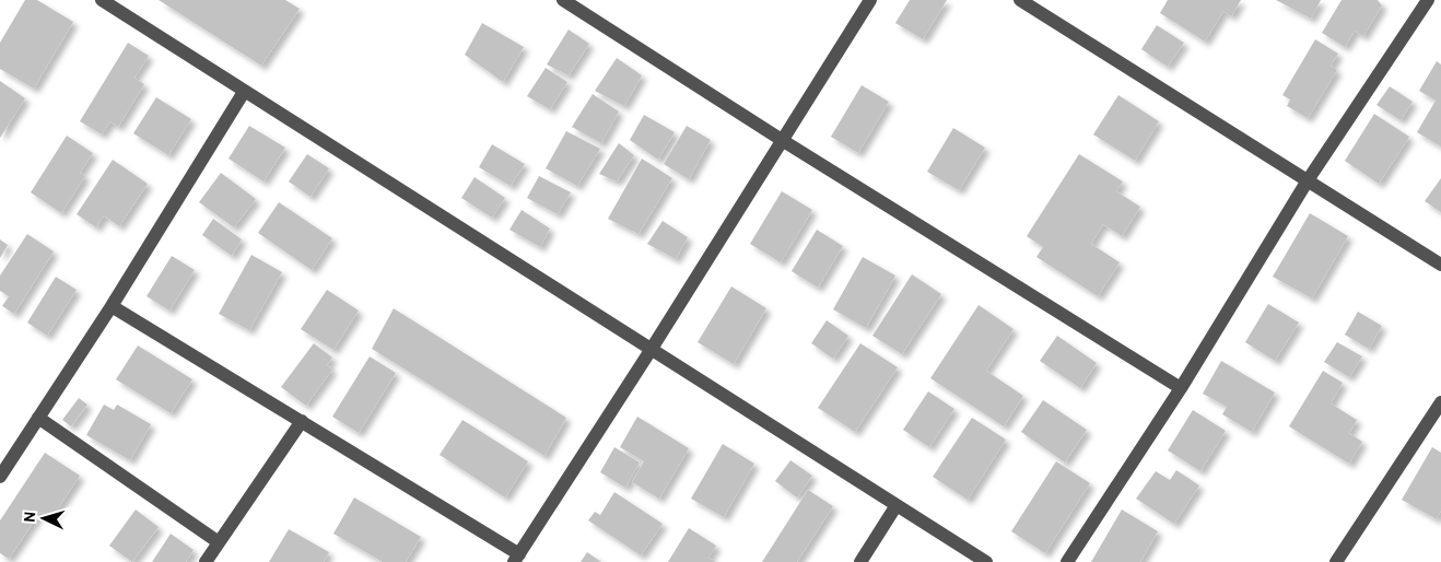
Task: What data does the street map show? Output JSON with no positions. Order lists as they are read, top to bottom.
{
  "north": "left"
}
